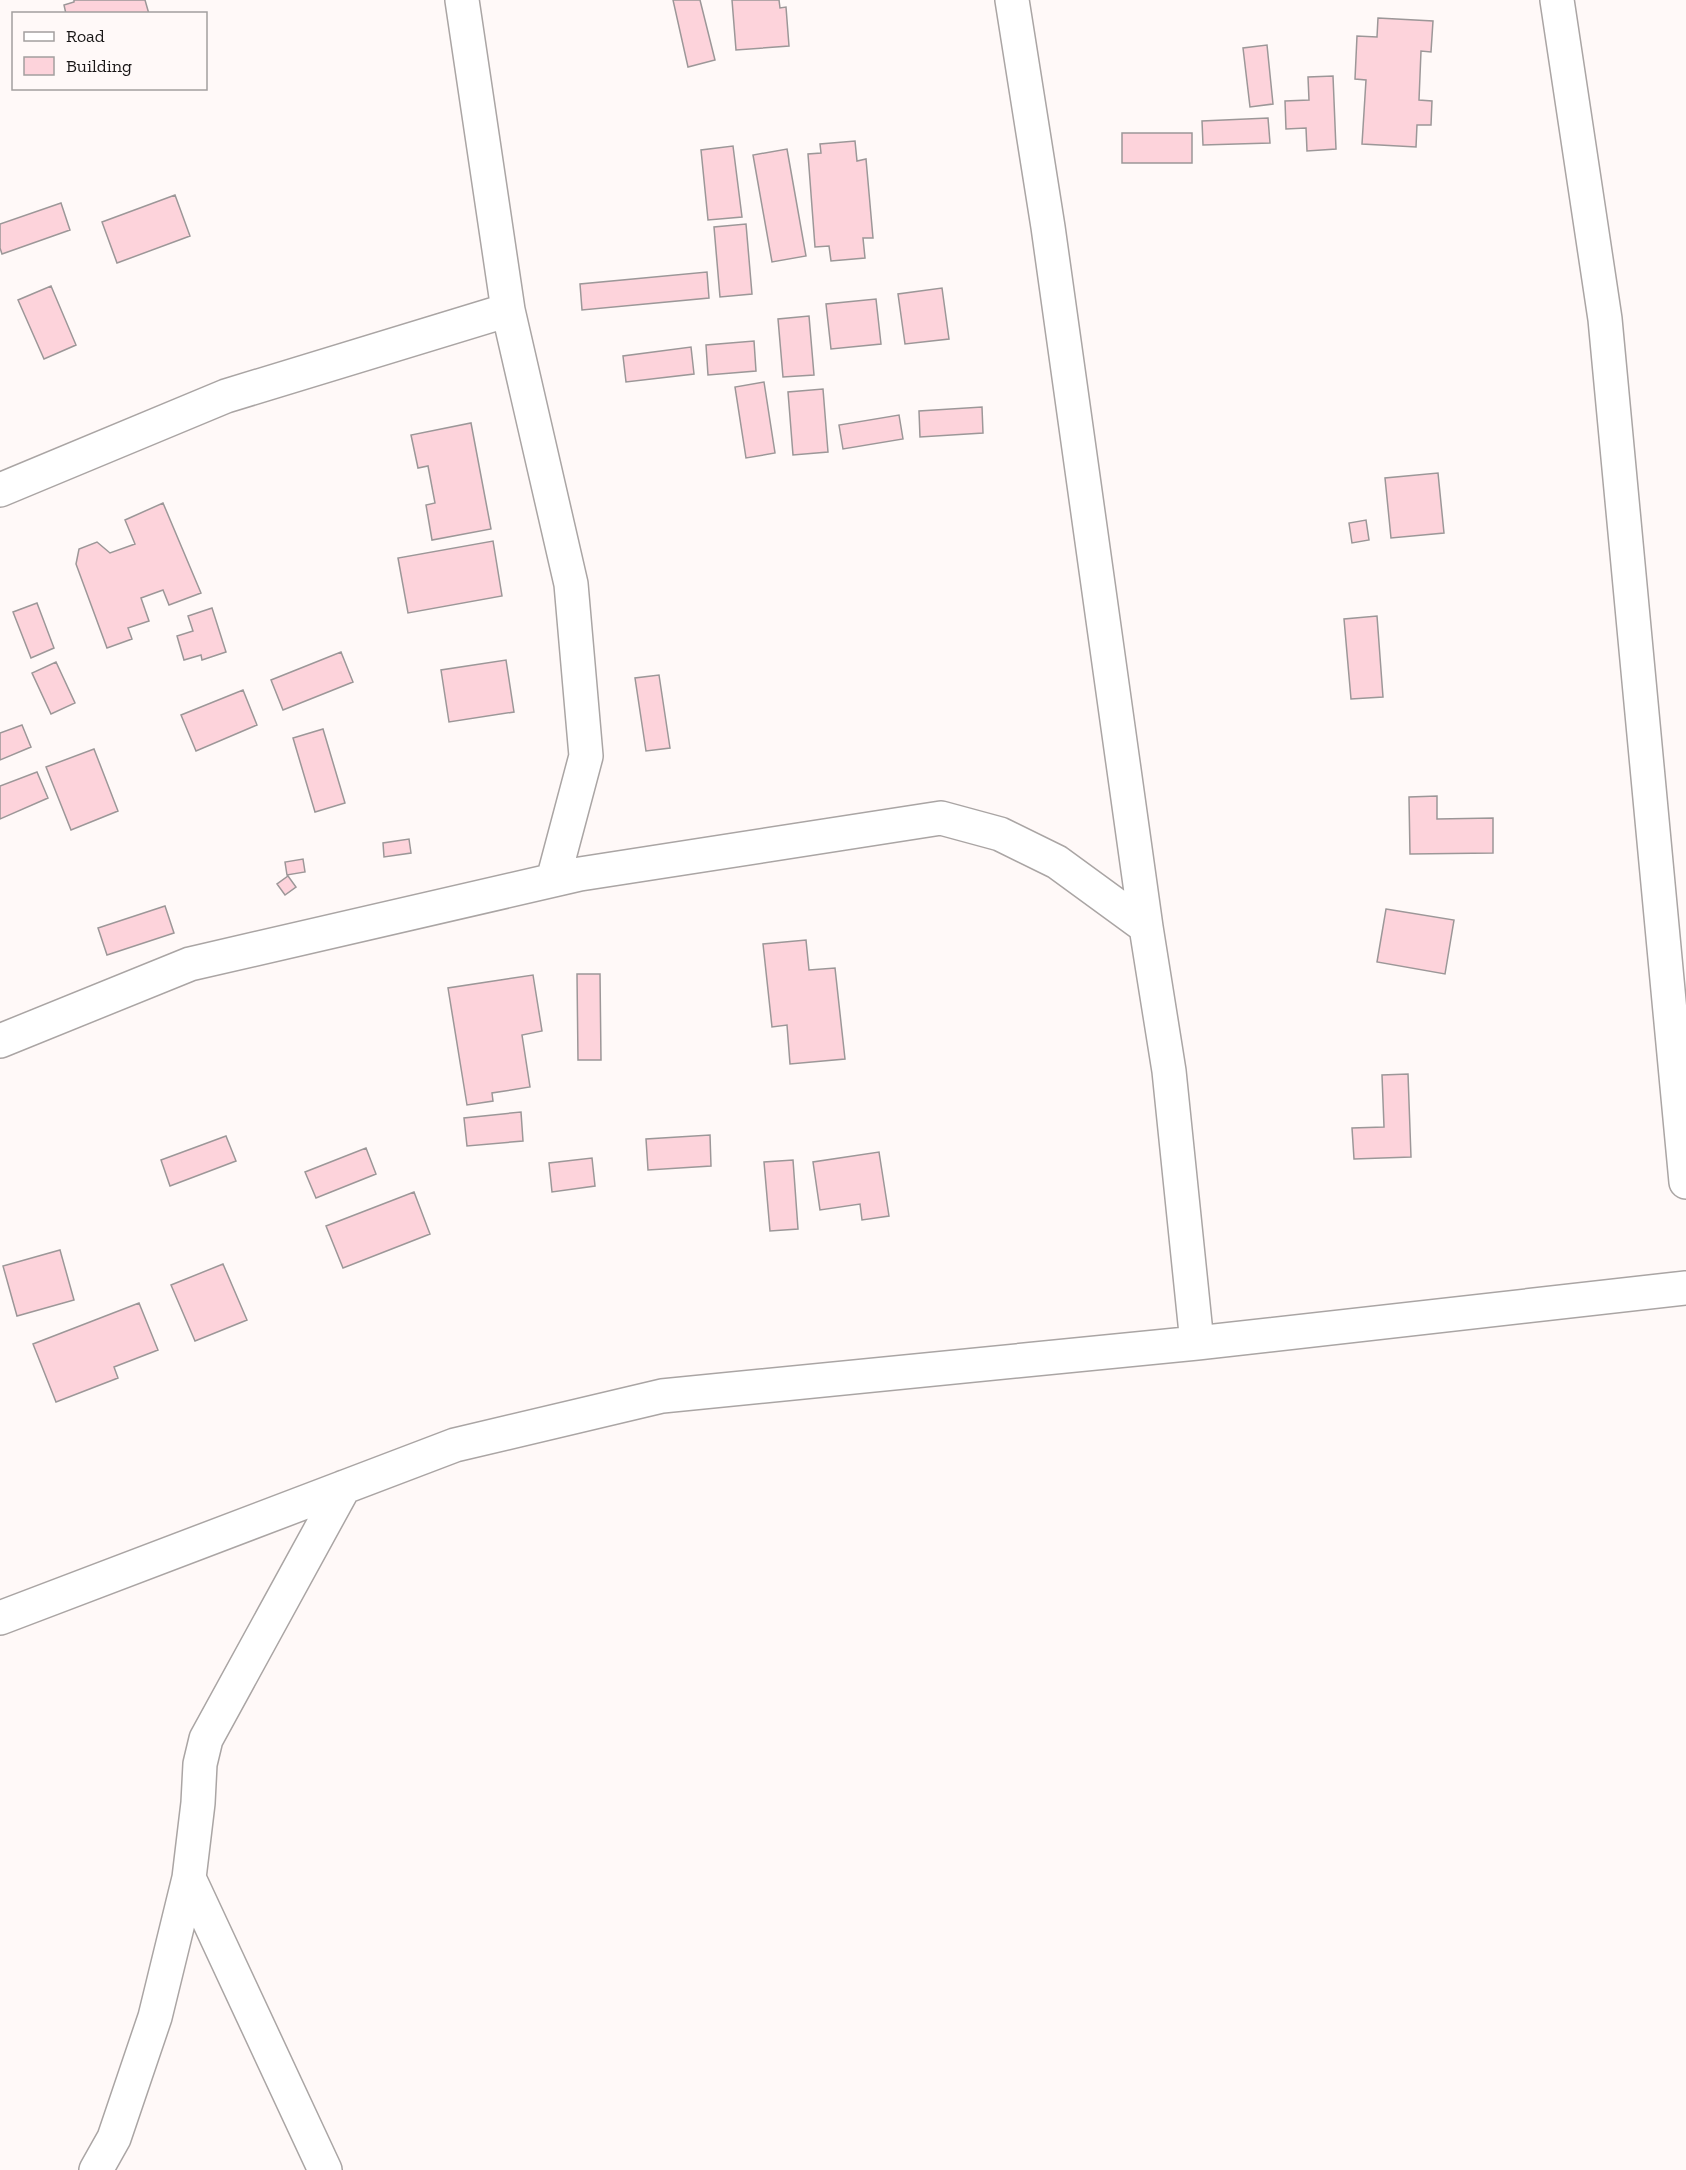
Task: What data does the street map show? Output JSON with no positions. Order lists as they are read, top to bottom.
{
  "legend": ["Road", "Building"]
}
